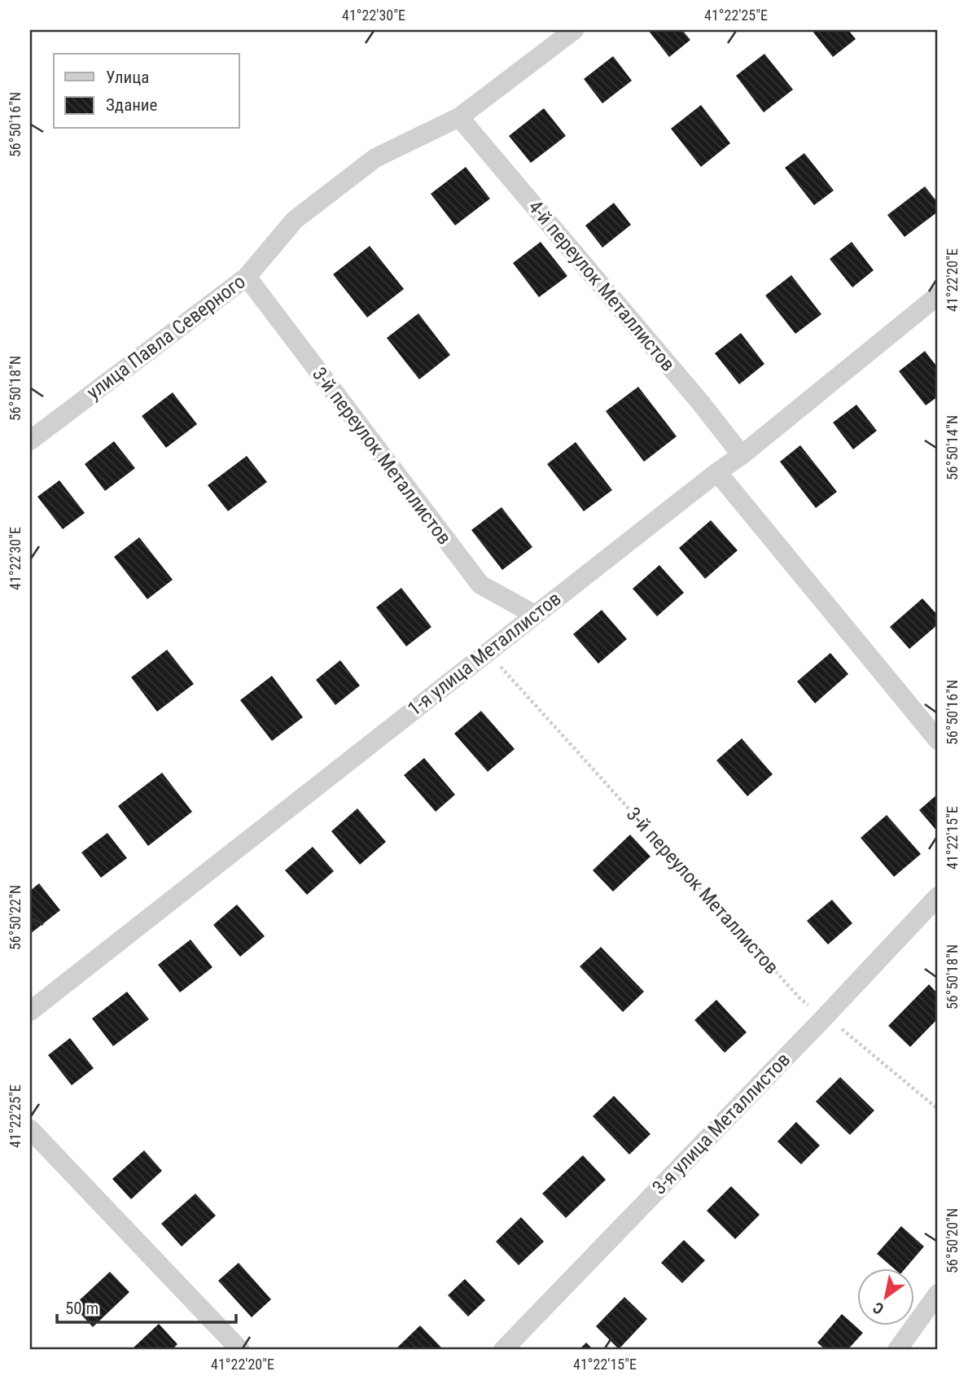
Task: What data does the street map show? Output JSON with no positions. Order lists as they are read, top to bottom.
{
  "streets": {
    "street": [
      "4-й переулок Металлистов",
      "улица Павла Северного",
      "3-й переулок Металлистов",
      "1-я улица Металлистов",
      "3-я улица Металлистов"
    ]
  },
  "crossings": [
    ["4-й переулок Металлистов", "улица Павла Северного"],
    ["4-й переулок Металлистов", "1-я улица Металлистов"],
    ["улица Павла Северного", "3-й переулок Металлистов"],
    ["3-й переулок Металлистов", "1-я улица Металлистов"],
    ["3-й переулок Металлистов", "3-я улица Металлистов"]
  ],
  "legend": ["Улица", "Здание"],
  "scale_bar": "50 m",
  "north": "bottom left",
  "coordinates": [
    "41°22'30\"E",
    "41°22'25\"E",
    "56°50'16\"N",
    "41°22'20\"E",
    "56°50'18\"N",
    "56°50'14\"N",
    "41°22'15\"E",
    "56°50'22\"N",
    "56°50'20\"N"
  ]
}
